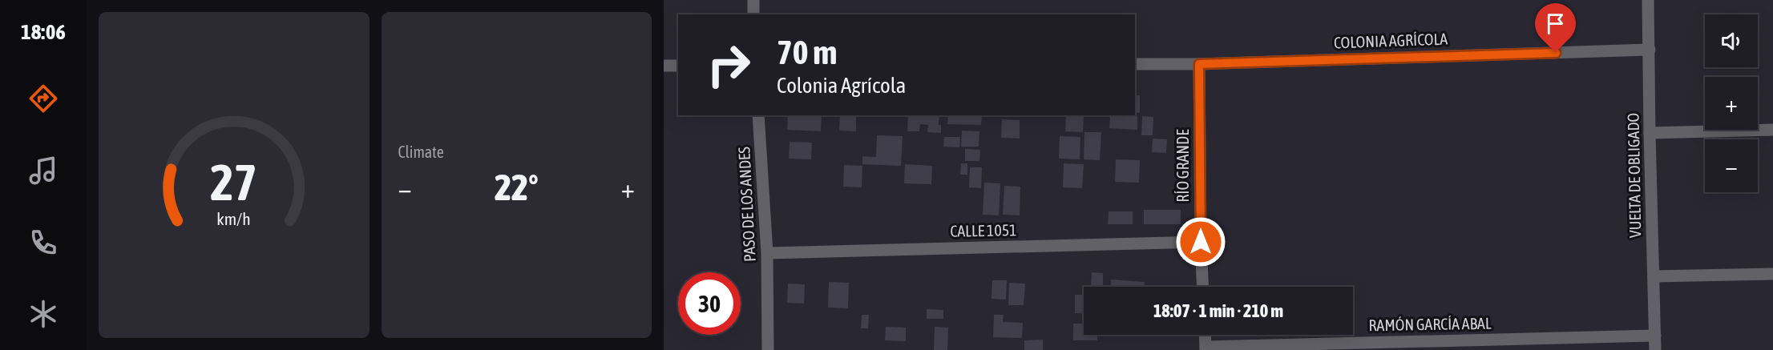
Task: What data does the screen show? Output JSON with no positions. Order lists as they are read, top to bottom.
{
  "streets": {
    "street": [
      "COLONIA AGRÍCOLA",
      "RÍO GRANDE",
      "VUELTA DE OBLIGADO",
      "PASO DE LOS ANDES",
      "CALLE 1051",
      "RAMÓN GARCÍA ABAL"
    ]
  },
  "crossings": [
    ["COLONIA AGRÍCOLA", "RÍO GRANDE"],
    ["COLONIA AGRÍCOLA", "VUELTA DE OBLIGADO"],
    ["RÍO GRANDE", "CALLE 1051"],
    ["VUELTA DE OBLIGADO", "RAMÓN GARCÍA ABAL"],
    ["PASO DE LOS ANDES", "CALLE 1051"]
  ],
  "page": {
    "tabs": "18:06",
    "tile": "Climate",
    "map_buttons": ["+", "−"],
    "turn": ["70 m", "Colonia Agrícola"],
    "heat": ["−", "22°", "+"],
    "limit": "30",
    "trip": "18:07 · 1 min · 210 m",
    "gauge": ["27", "km/h"]
  }
}
